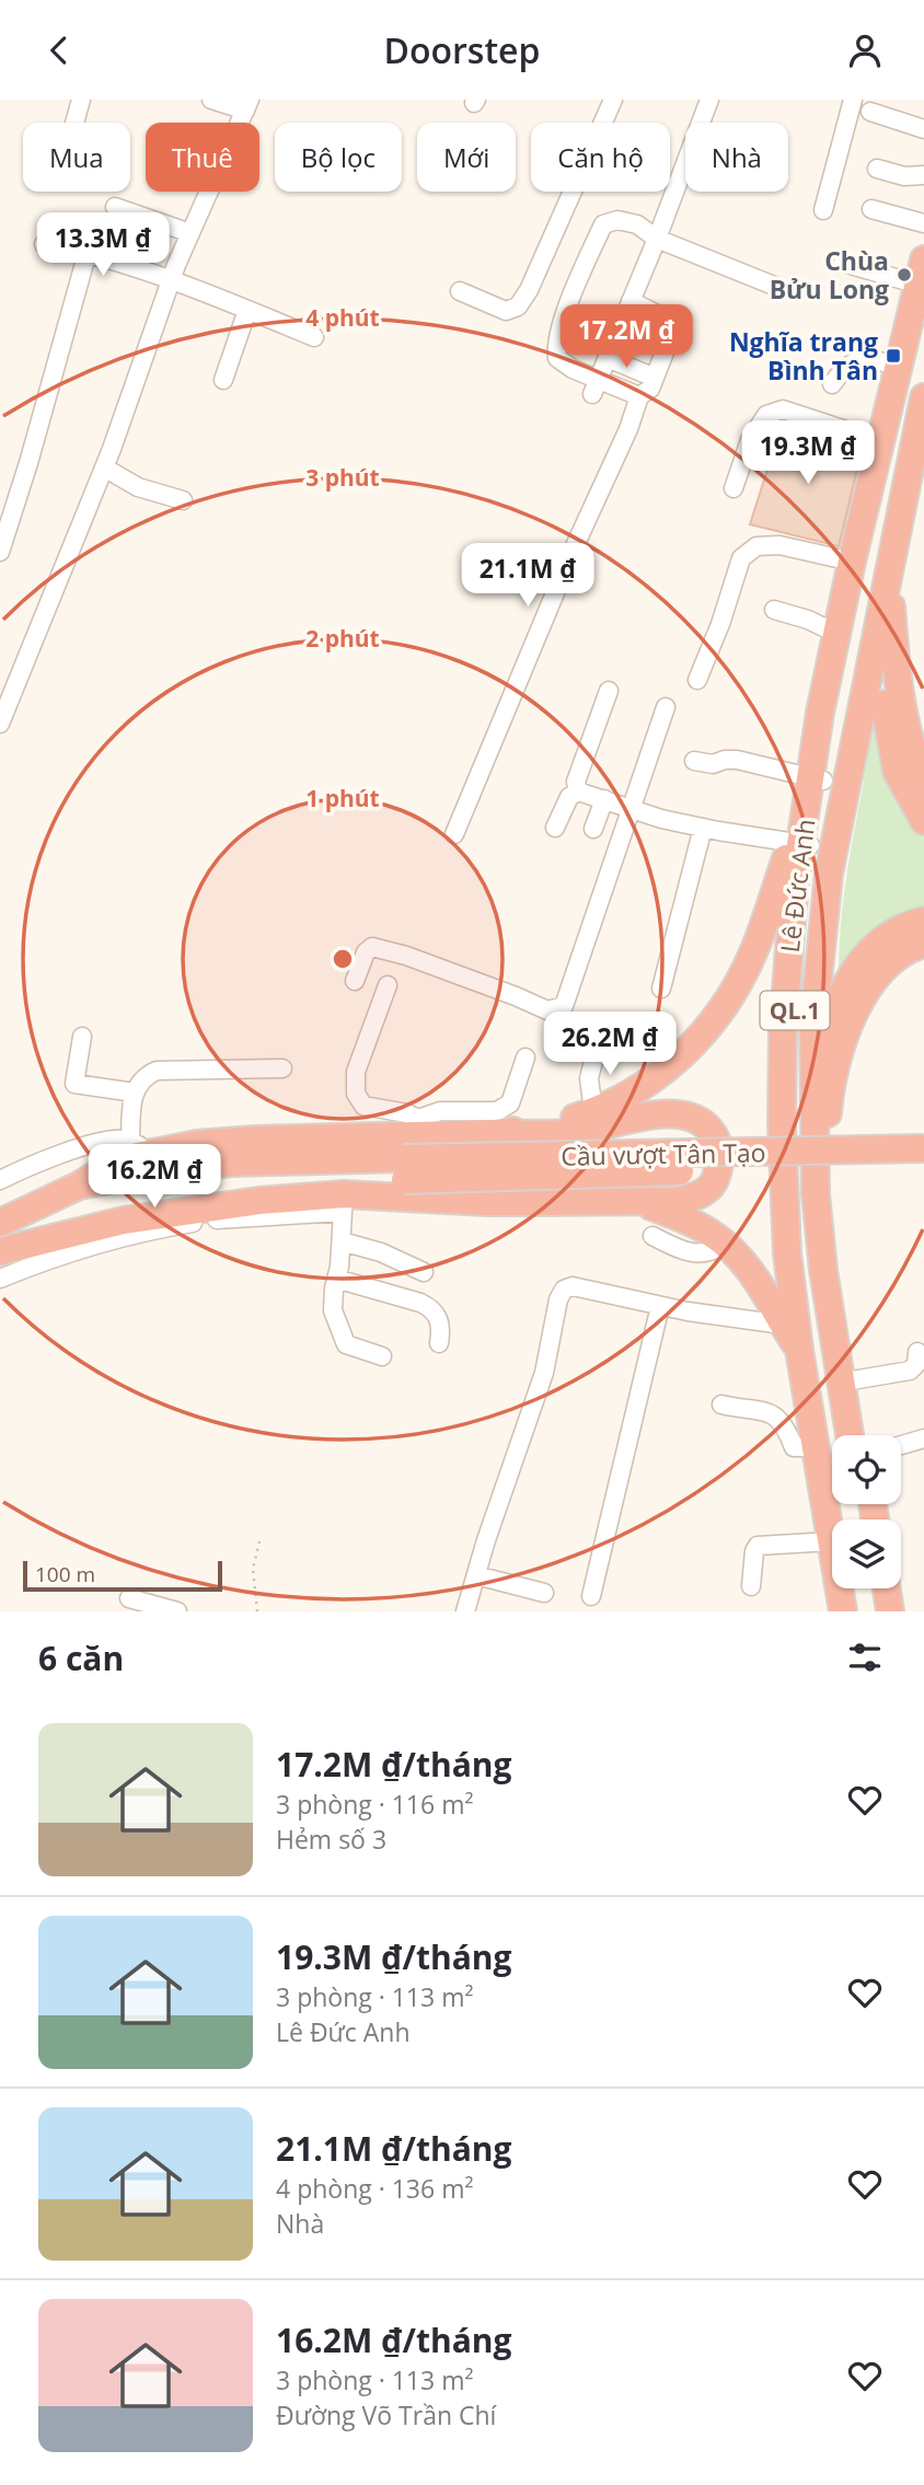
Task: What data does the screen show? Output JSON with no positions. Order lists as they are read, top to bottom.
{
  "streets": {
    "highway": ["Lê Đức Anh", "QL.1", "Cầu vượt Tân Tạo"]
  },
  "crossings": [
    ["Lê Đức Anh", "QL.1"]
  ],
  "places": {
    "other": ["Chùa Bửu Long"],
    "transit": ["Nghĩa trang Bình Tân"]
  },
  "scale_bar": "100 m",
  "page": {
    "header": "Doorstep",
    "chip": [
      "Mua",
      "Thuê",
      "Bộ lọc",
      "Mới",
      "Căn hộ",
      "Nhà"
    ],
    "price": [
      "13.3M ₫",
      "17.2M ₫",
      "19.3M ₫",
      "21.1M ₫",
      "26.2M ₫",
      "16.2M ₫"
    ],
    "scale": "100 m",
    "heading": "6 căn",
    "list": [
      {
        "name": "17.2M ₫/tháng",
        "note": "3 phòng · 116 m² · Hẻm số 3"
      },
      {
        "name": "19.3M ₫/tháng",
        "note": "3 phòng · 113 m² · Lê Đức Anh"
      },
      {
        "name": "21.1M ₫/tháng",
        "note": "4 phòng · 136 m² · Nhà"
      },
      {
        "name": "16.2M ₫/tháng",
        "note": "3 phòng · 113 m² · Đường Võ Trần Chí"
      }
    ]
  },
  "rings": [
    "4 phút",
    "3 phút",
    "2 phút",
    "1 phút"
  ]
}
